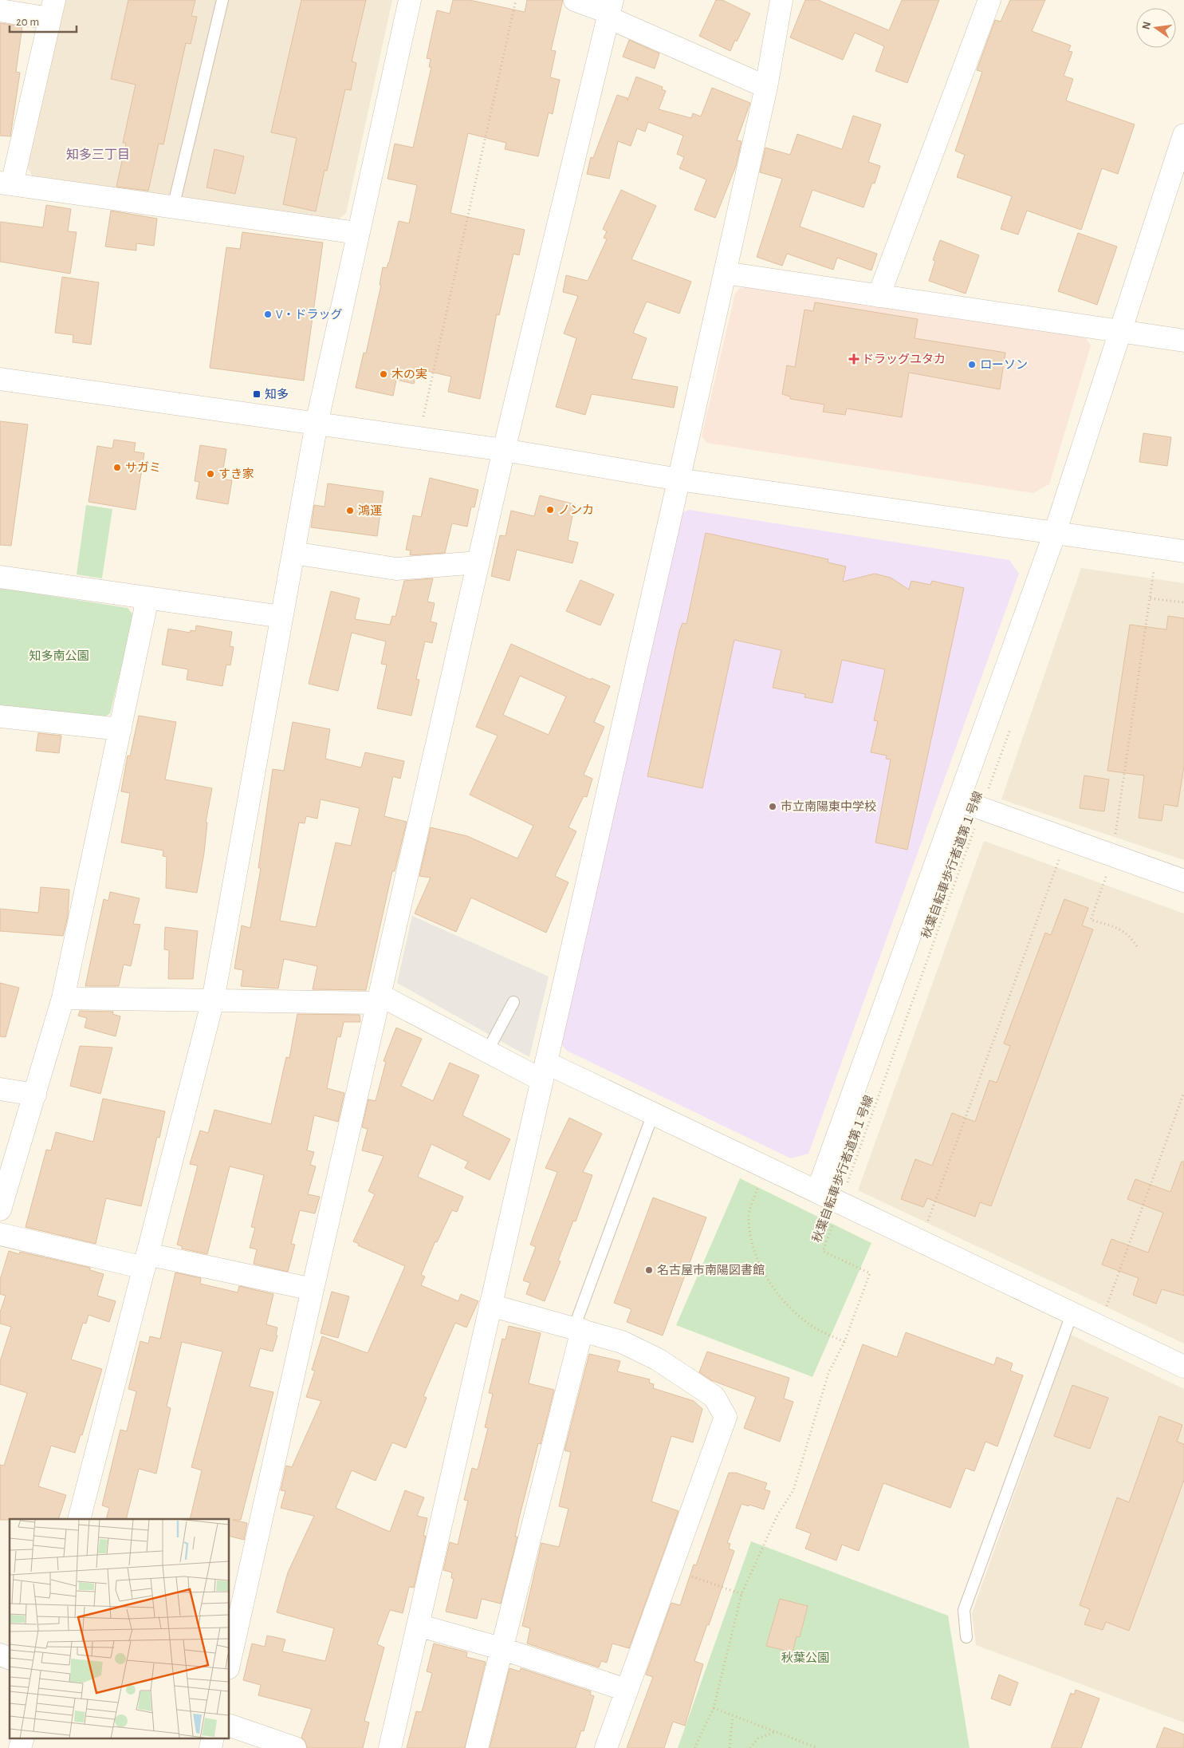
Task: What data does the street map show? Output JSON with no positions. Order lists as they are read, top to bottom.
{
  "streets": {
    "path": ["秋葉自転車歩行者道第１号線"]
  },
  "districts": ["知多三丁目"],
  "parks": ["知多南公園", "秋葉公園"],
  "places": {
    "other": [
      "V・ドラッグ",
      "ローソン",
      "木の実",
      "サガミ",
      "すき家",
      "ノンカ",
      "鴻運",
      "市立南陽東中学校",
      "名古屋市南陽図書館"
    ],
    "health": ["ドラッグユタカ"],
    "transit": ["知多"]
  },
  "scale_bar": "20 m",
  "north": "left"
}
